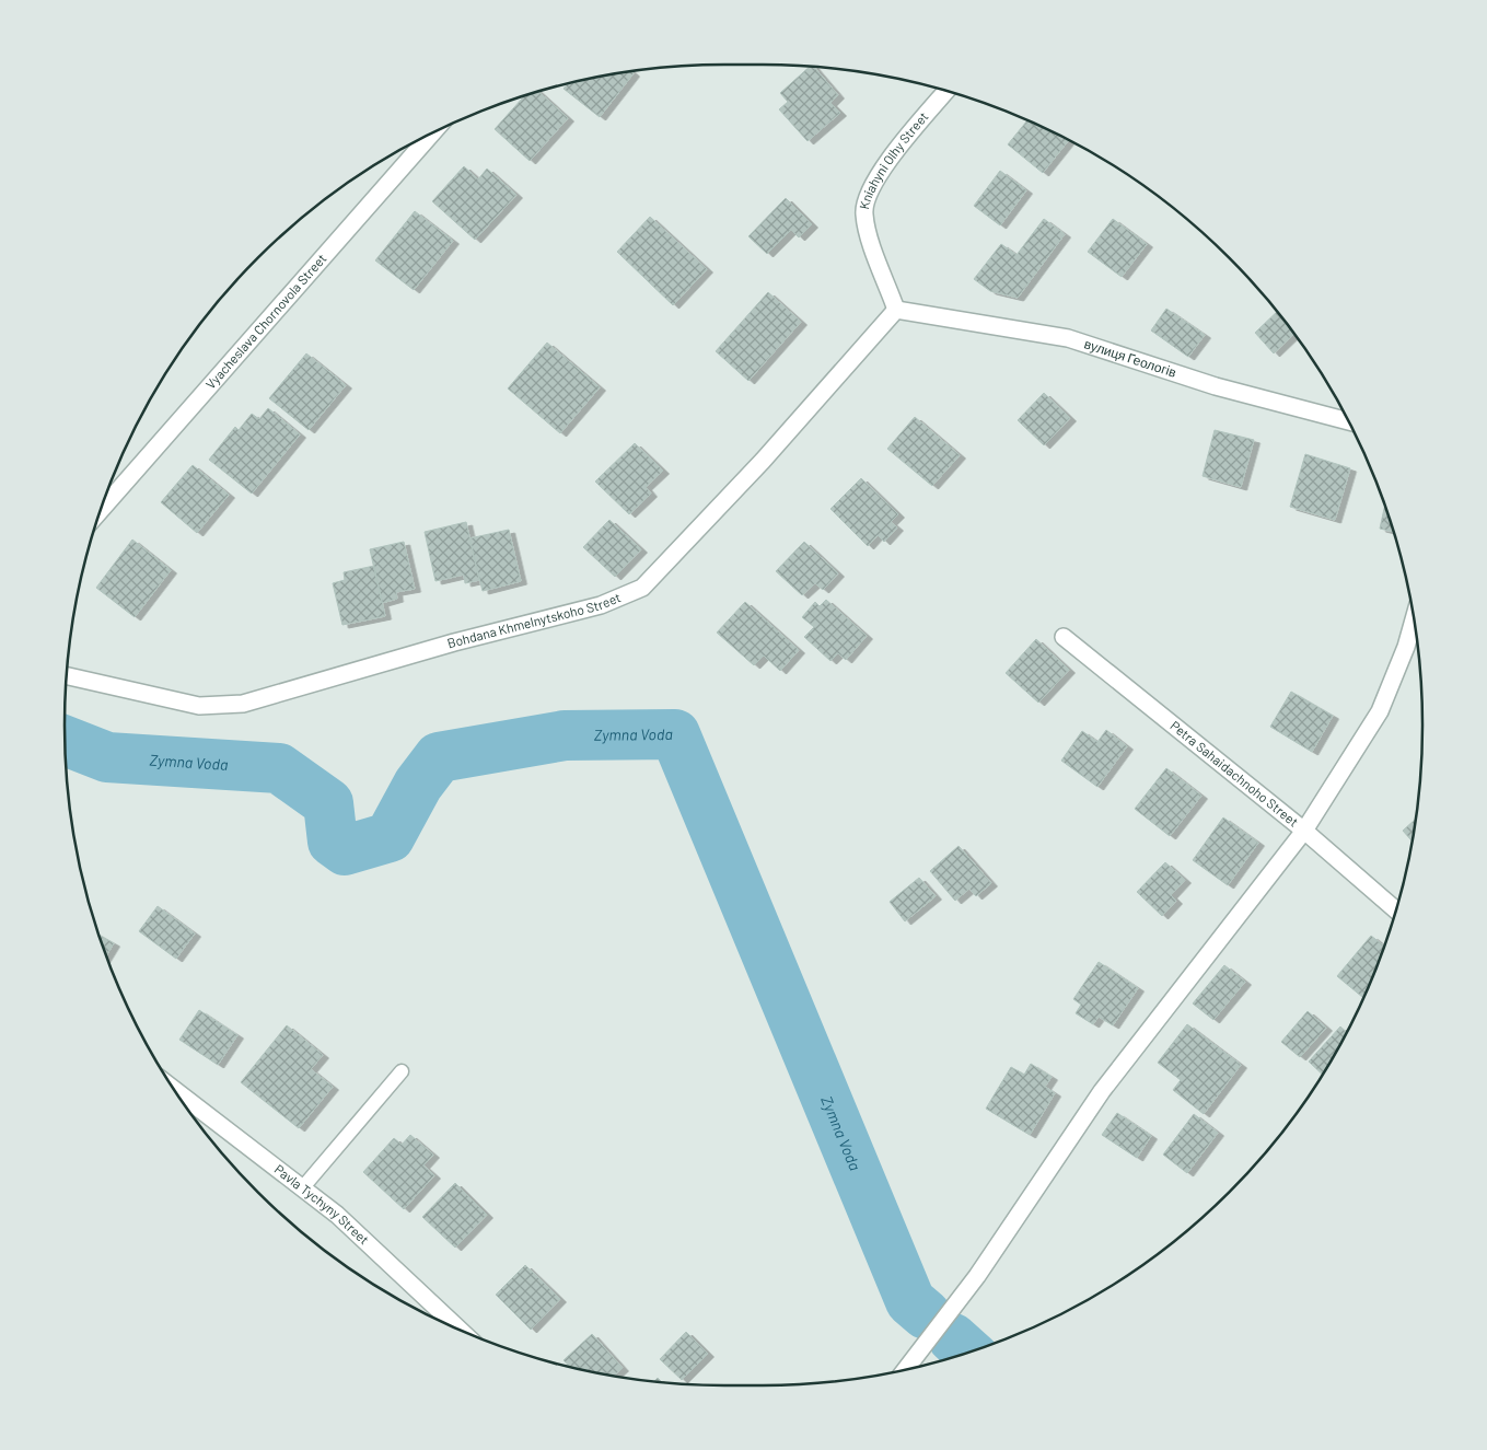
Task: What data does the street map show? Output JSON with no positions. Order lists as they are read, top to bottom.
{
  "streets": {
    "street": [
      "Kniahyni Olhy Street",
      "Vyacheslava Chornovola Street",
      "вулиця Геологів",
      "Bohdana Khmelnytskoho Street",
      "Petra Sahaidachnoho Street",
      "Pavla Tychyny Street"
    ]
  },
  "crossings": [
    ["Kniahyni Olhy Street", "вулиця Геологів"],
    ["Kniahyni Olhy Street", "Bohdana Khmelnytskoho Street"],
    ["вулиця Геологів", "Bohdana Khmelnytskoho Street"]
  ],
  "water": ["Zymna Voda"]
}
